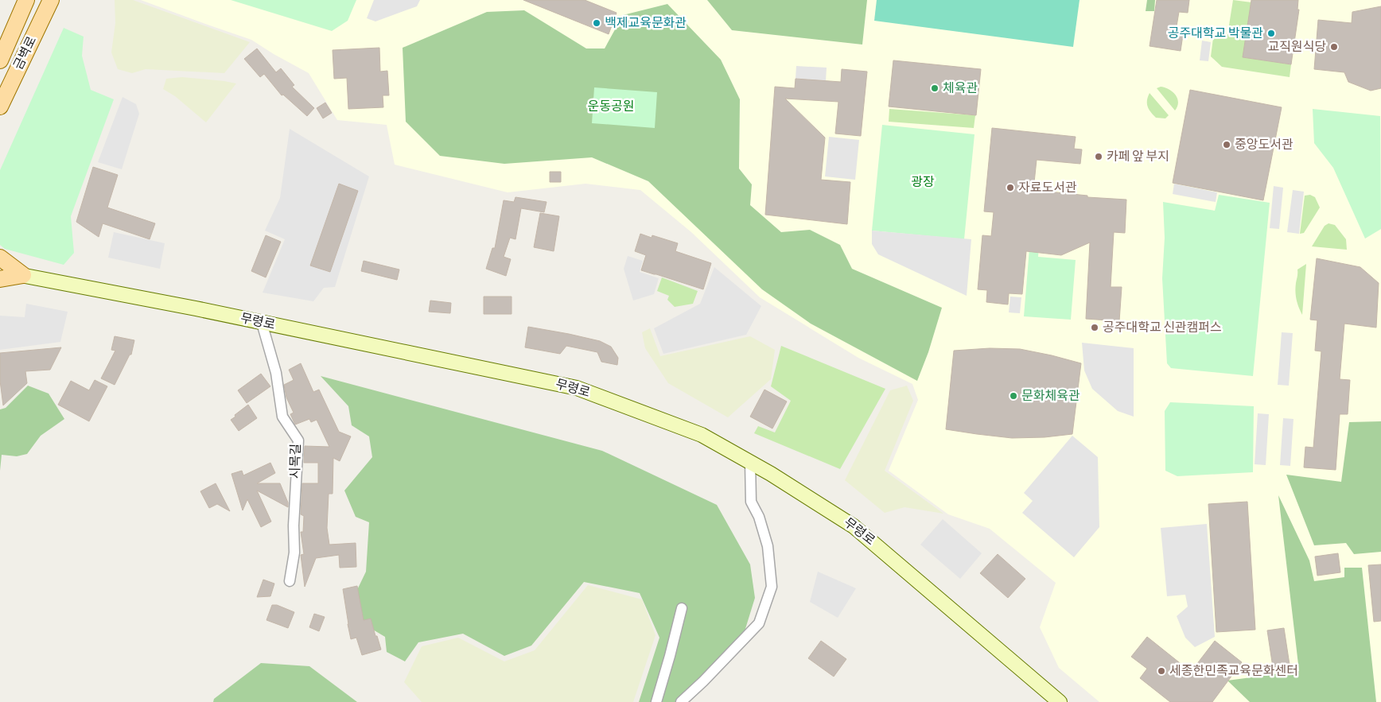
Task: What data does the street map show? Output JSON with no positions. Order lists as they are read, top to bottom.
{
  "streets": {
    "main road": ["금벽로", "무령로"],
    "street": ["시목길"]
  },
  "crossings": [
    ["무령로", "시목길"]
  ],
  "parks": ["운동공원", "광장"],
  "places": [
    "백제교육문화관",
    "공주대학교 박물관",
    "교직원식당",
    "체육관",
    "중앙도서관",
    "카페 앞 부지",
    "자료도서관",
    "공주대학교 신관캠퍼스",
    "문화체육관",
    "세종한민족교육문화센터"
  ]
}
